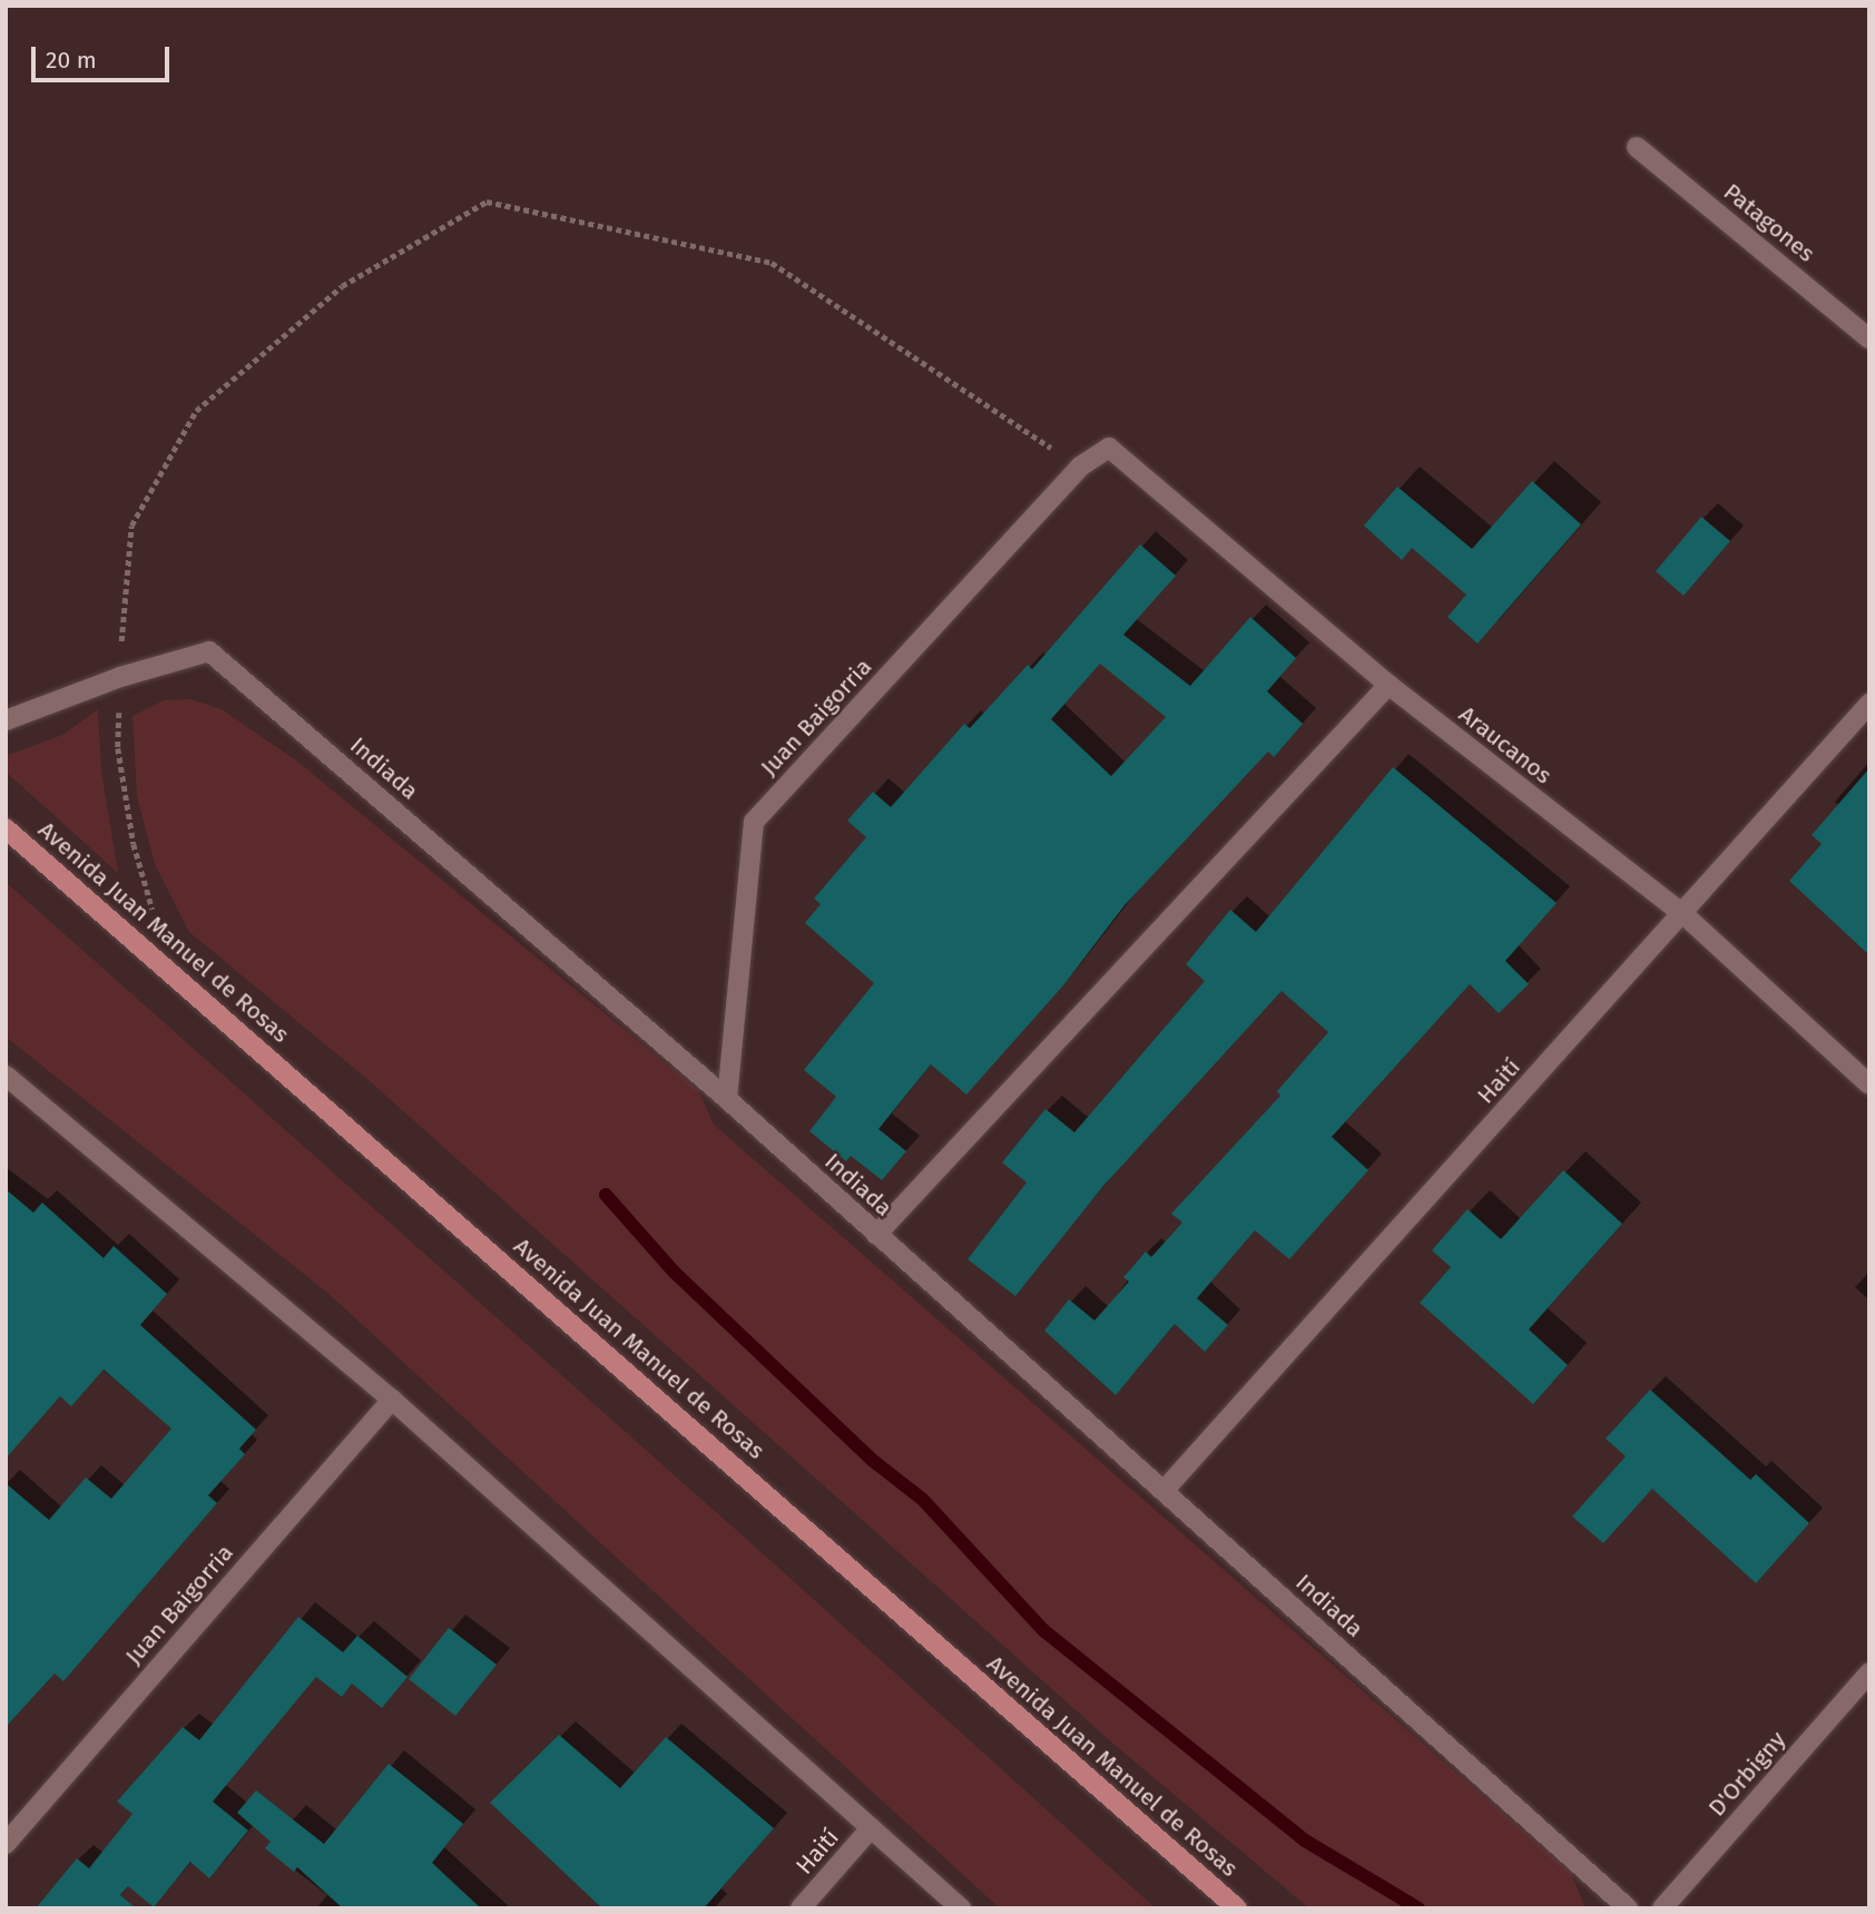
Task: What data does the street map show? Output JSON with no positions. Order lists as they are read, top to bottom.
{
  "streets": {
    "main road": ["Avenida Juan Manuel de Rosas"],
    "street": [
      "Patagones",
      "Juan Baigorria",
      "Araucanos",
      "Indiada",
      "Haití",
      "D'Orbigny"
    ]
  },
  "crossings": [
    ["Juan Baigorria", "Araucanos"],
    ["Juan Baigorria", "Indiada"],
    ["Araucanos", "Haití"],
    ["Indiada", "Haití"]
  ],
  "scale_bar": "20 m"
}
